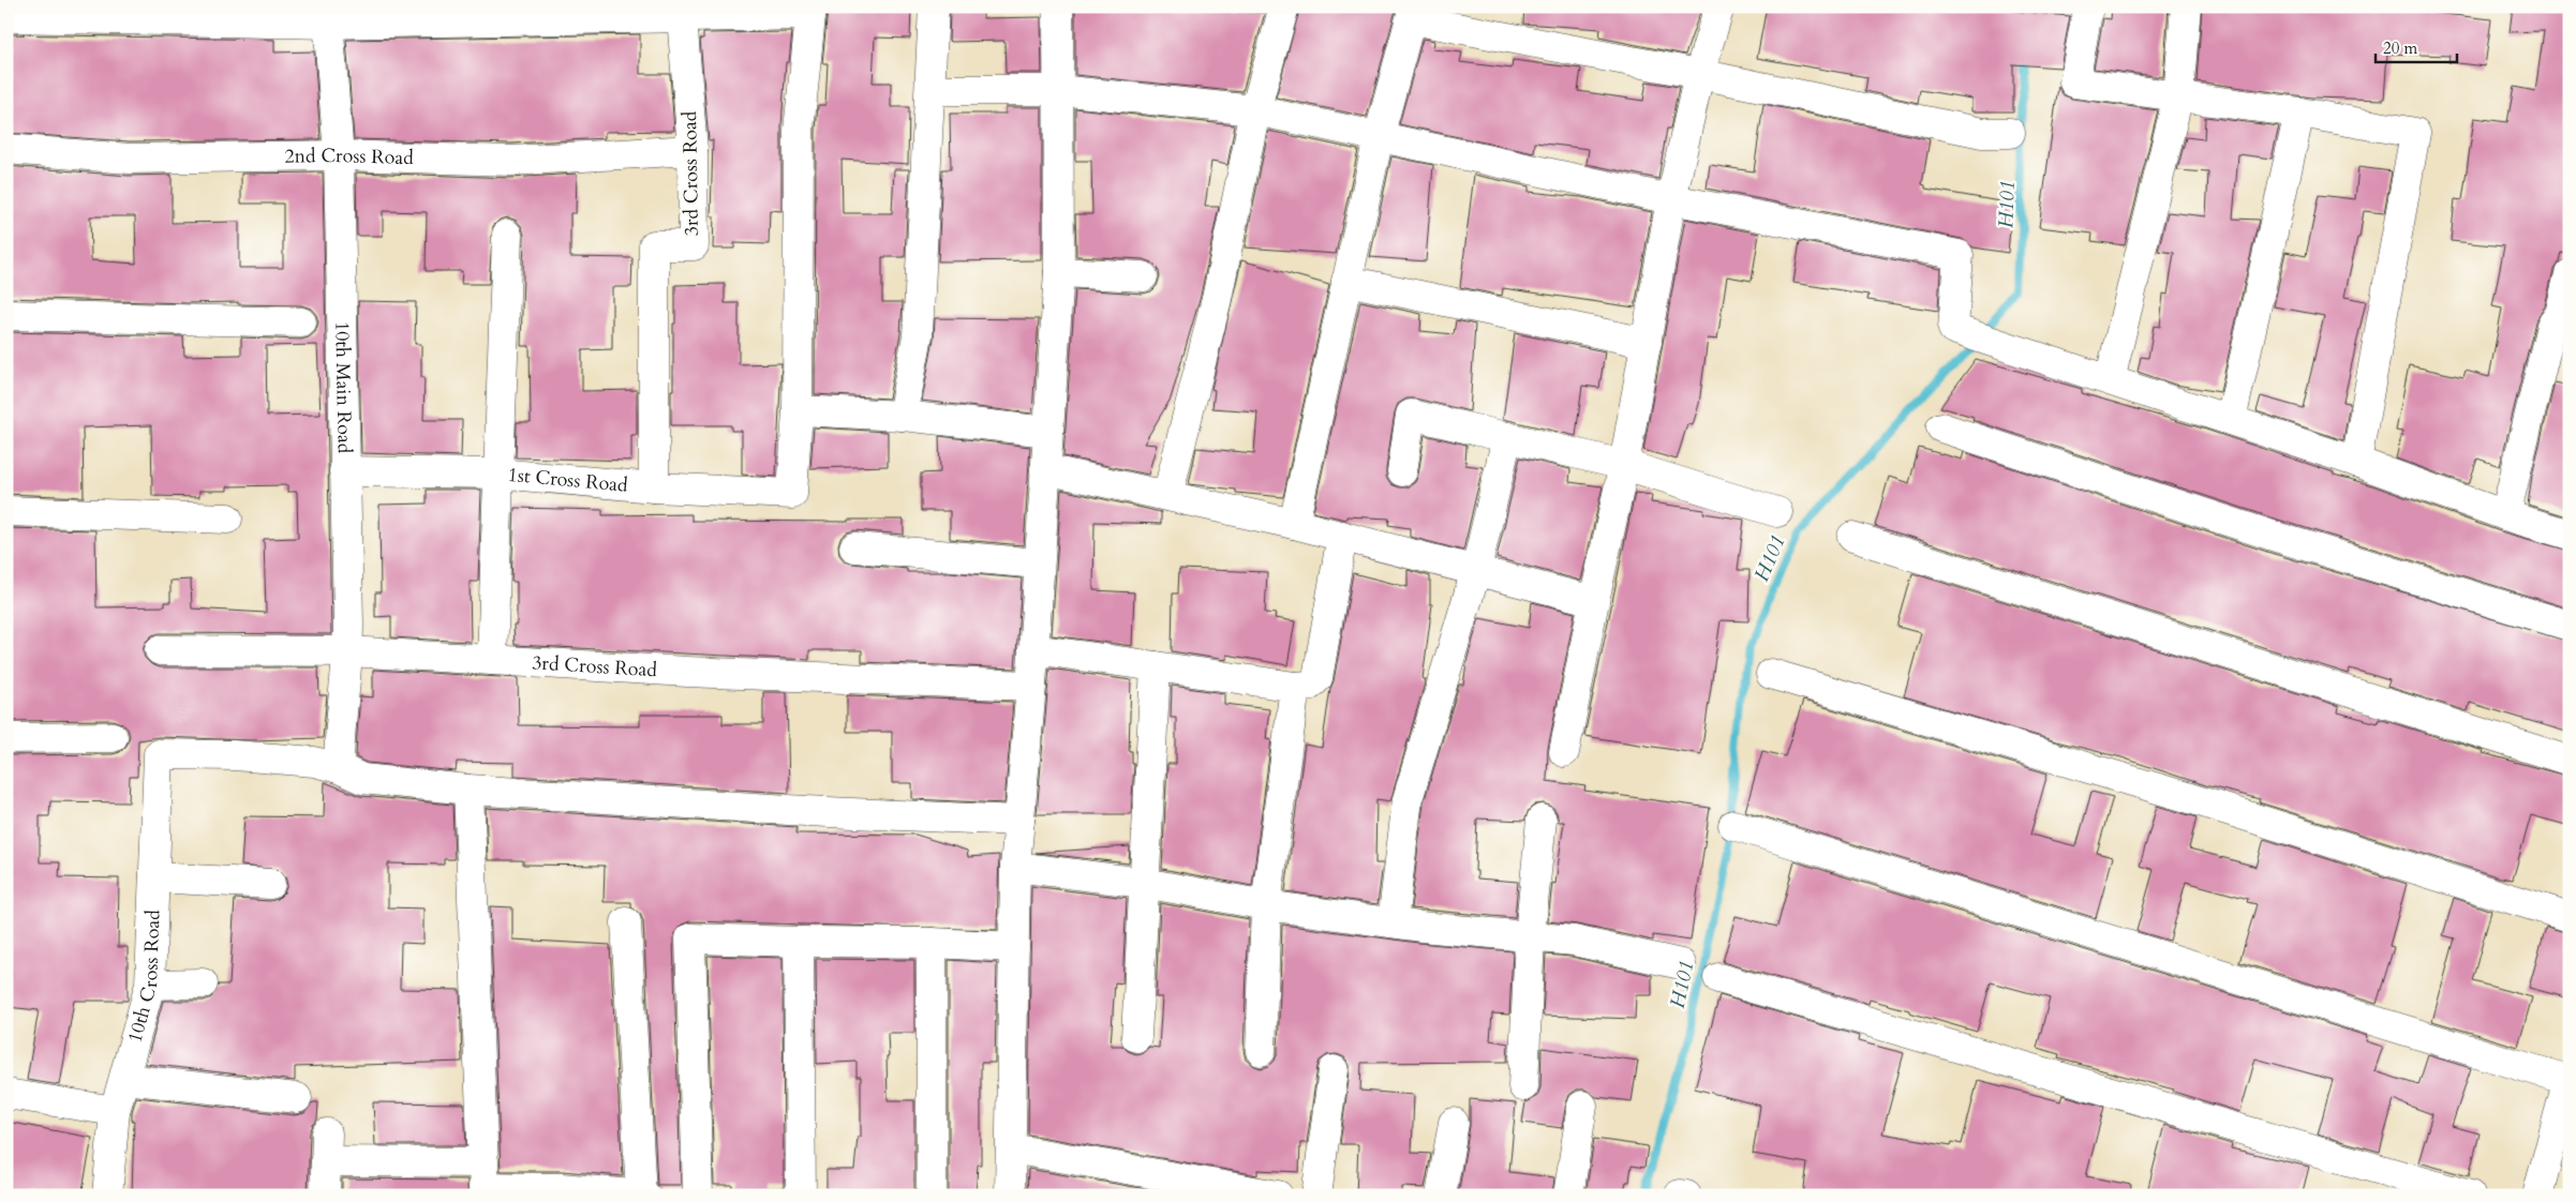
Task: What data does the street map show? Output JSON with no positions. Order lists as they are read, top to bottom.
{
  "streets": {
    "street": [
      "2nd Cross Road",
      "3rd Cross Road",
      "10th Main Road",
      "1st Cross Road",
      "10th Cross Road"
    ]
  },
  "crossings": [
    ["2nd Cross Road", "3rd Cross Road"],
    ["2nd Cross Road", "10th Main Road"],
    ["3rd Cross Road", "10th Main Road"],
    ["3rd Cross Road", "1st Cross Road"],
    ["10th Main Road", "1st Cross Road"],
    ["10th Main Road", "10th Cross Road"]
  ],
  "water": ["H101"],
  "scale_bar": "20 m"
}
